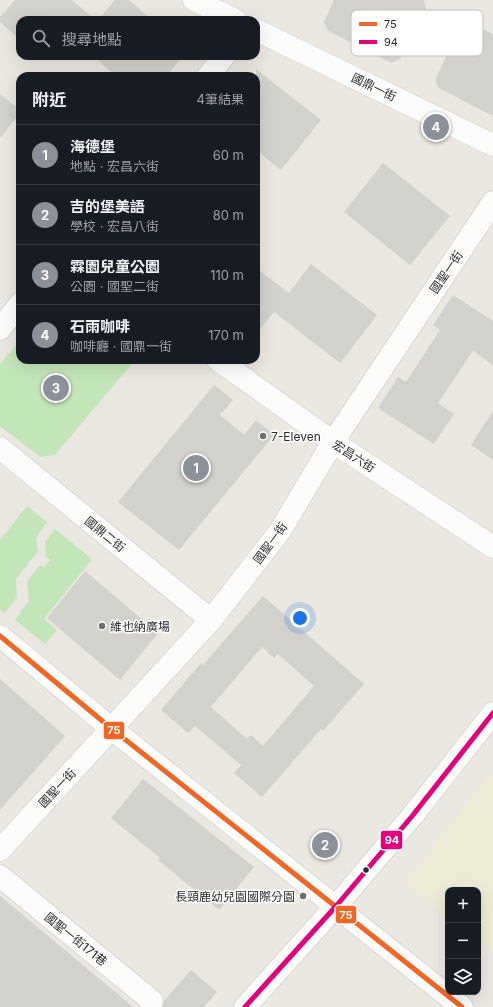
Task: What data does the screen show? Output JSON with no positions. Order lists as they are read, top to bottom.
{
  "streets": {
    "street": [
      "國鼎一街",
      "國聖一街",
      "宏昌六街",
      "國鼎二街",
      "國聖一街171巷"
    ]
  },
  "crossings": [
    ["國聖一街", "宏昌六街"],
    ["國聖一街", "國鼎二街"]
  ],
  "places": ["7-Eleven", "維也納廣場", "長頸鹿幼兒園國際分園"],
  "lines": ["transit line 75", "transit line 94"],
  "legend": ["75", "94"],
  "page": {
    "search": "搜尋地點",
    "heading": ["附近", "4筆結果"],
    "pins": [
      "4",
      "3",
      "1",
      "2"
    ],
    "list": [
      {
        "mark": "1",
        "name": "海德堡",
        "note": "地點 · 宏昌六街",
        "value": "60 m"
      },
      {
        "mark": "2",
        "name": "吉的堡美語",
        "note": "學校 · 宏昌八街",
        "value": "80 m"
      },
      {
        "mark": "3",
        "name": "霖園兒童公園",
        "note": "公園 · 國聖二街",
        "value": "110 m"
      },
      {
        "mark": "4",
        "name": "石雨咖啡",
        "note": "咖啡廳 · 國鼎一街",
        "value": "170 m"
      }
    ],
    "map_buttons": ["+", "−"]
  }
}
